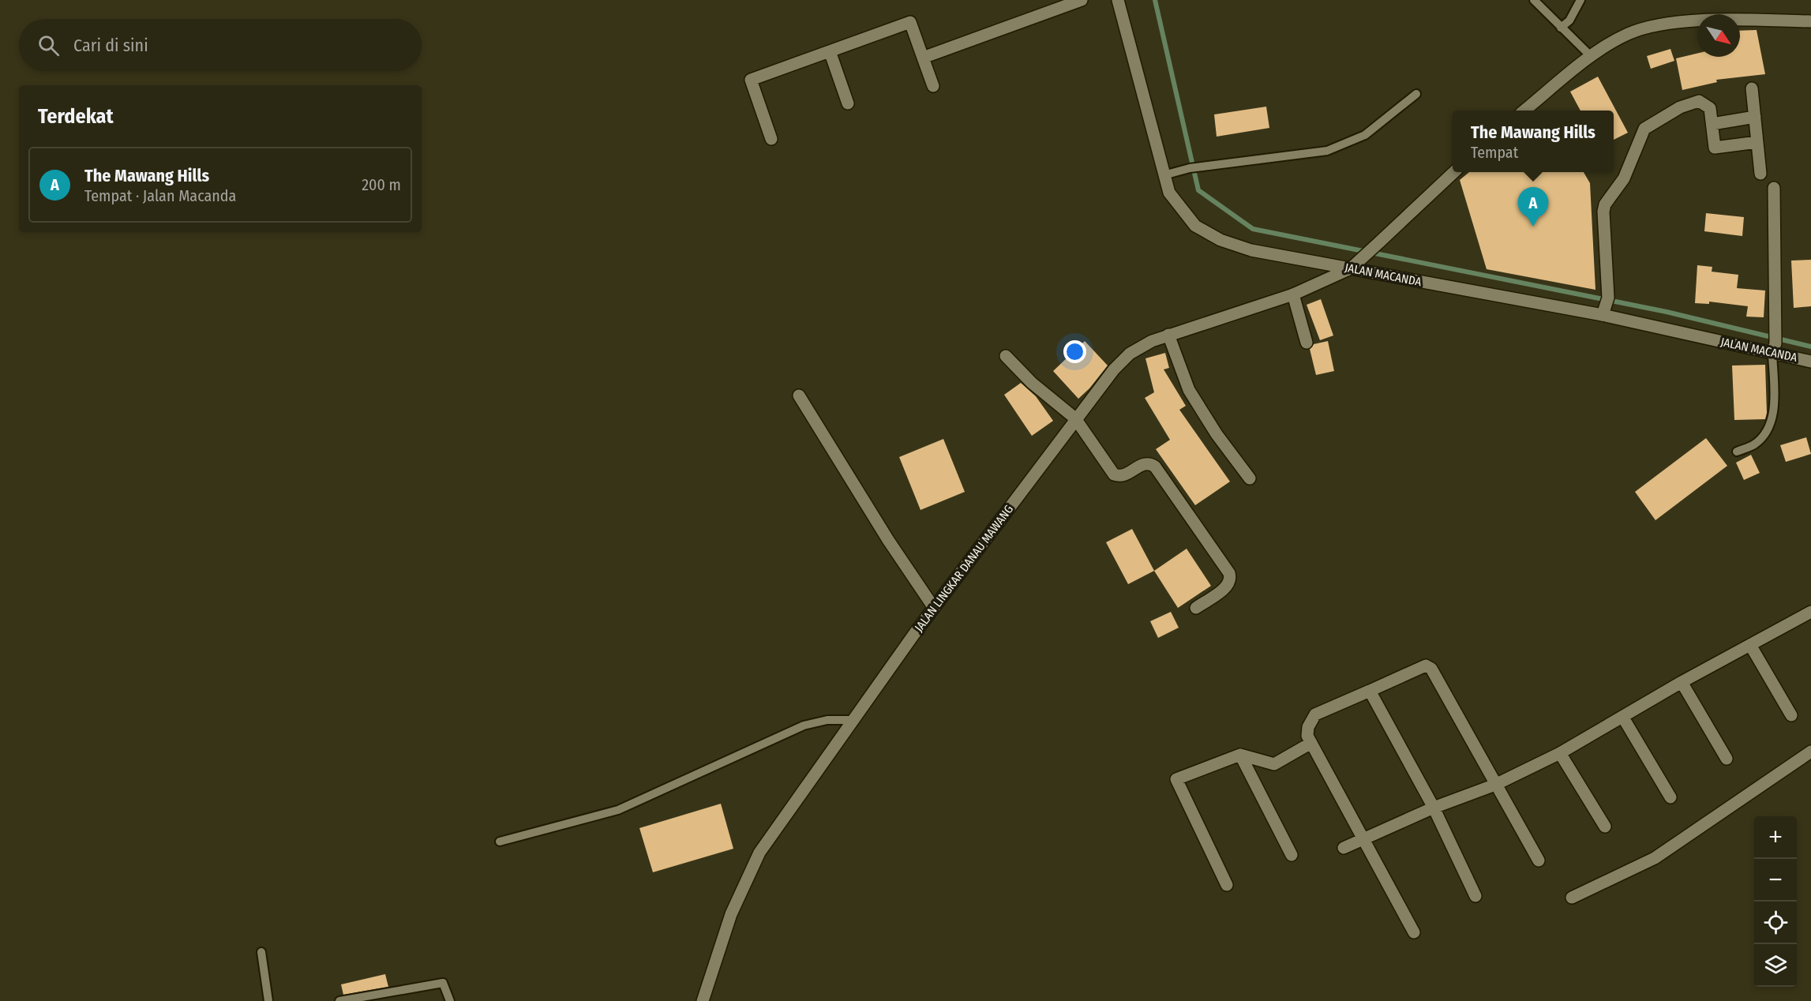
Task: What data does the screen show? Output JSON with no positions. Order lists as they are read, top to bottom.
{
  "streets": {
    "street": ["JALAN MACANDA", "JALAN LINGKAR DANAU MAWANG"]
  },
  "crossings": [
    ["JALAN MACANDA", "JALAN LINGKAR DANAU MAWANG"]
  ],
  "north": "bottom right",
  "page": {
    "search": "Cari di sini",
    "heading": "Terdekat",
    "popup": ["The Mawang Hills", "Tempat"],
    "list": [
      {
        "mark": "A",
        "name": "The Mawang Hills",
        "note": "Tempat · Jalan Macanda",
        "value": "200 m"
      }
    ],
    "pins": "A",
    "map_buttons": ["+", "−"]
  }
}
